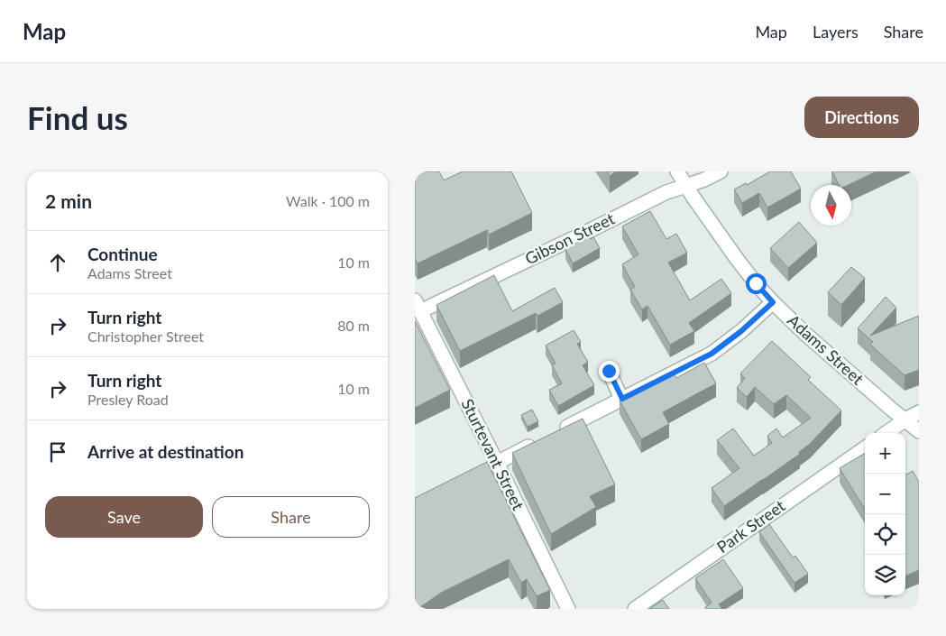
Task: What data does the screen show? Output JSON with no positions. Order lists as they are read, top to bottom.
{
  "streets": {
    "street": [
      "Gibson Street",
      "Adams Street",
      "Sturtevant Street",
      "Park Street"
    ]
  },
  "crossings": [
    ["Gibson Street", "Adams Street"],
    ["Gibson Street", "Sturtevant Street"]
  ],
  "north": "bottom",
  "page": {
    "header": "Map",
    "nav": ["Map", "Layers", "Share"],
    "buttons": [
      "Directions",
      ["Save", "Share"]
    ],
    "title": "Find us",
    "heading": ["2 min", "Walk · 100 m"],
    "list": [
      ["Continue", "Adams Street", "10 m"],
      ["Turn right", "Christopher Street", "80 m"],
      ["Turn right", "Presley Road", "10 m"],
      "Arrive at destination"
    ],
    "map_buttons": ["+", "−"]
  }
}
